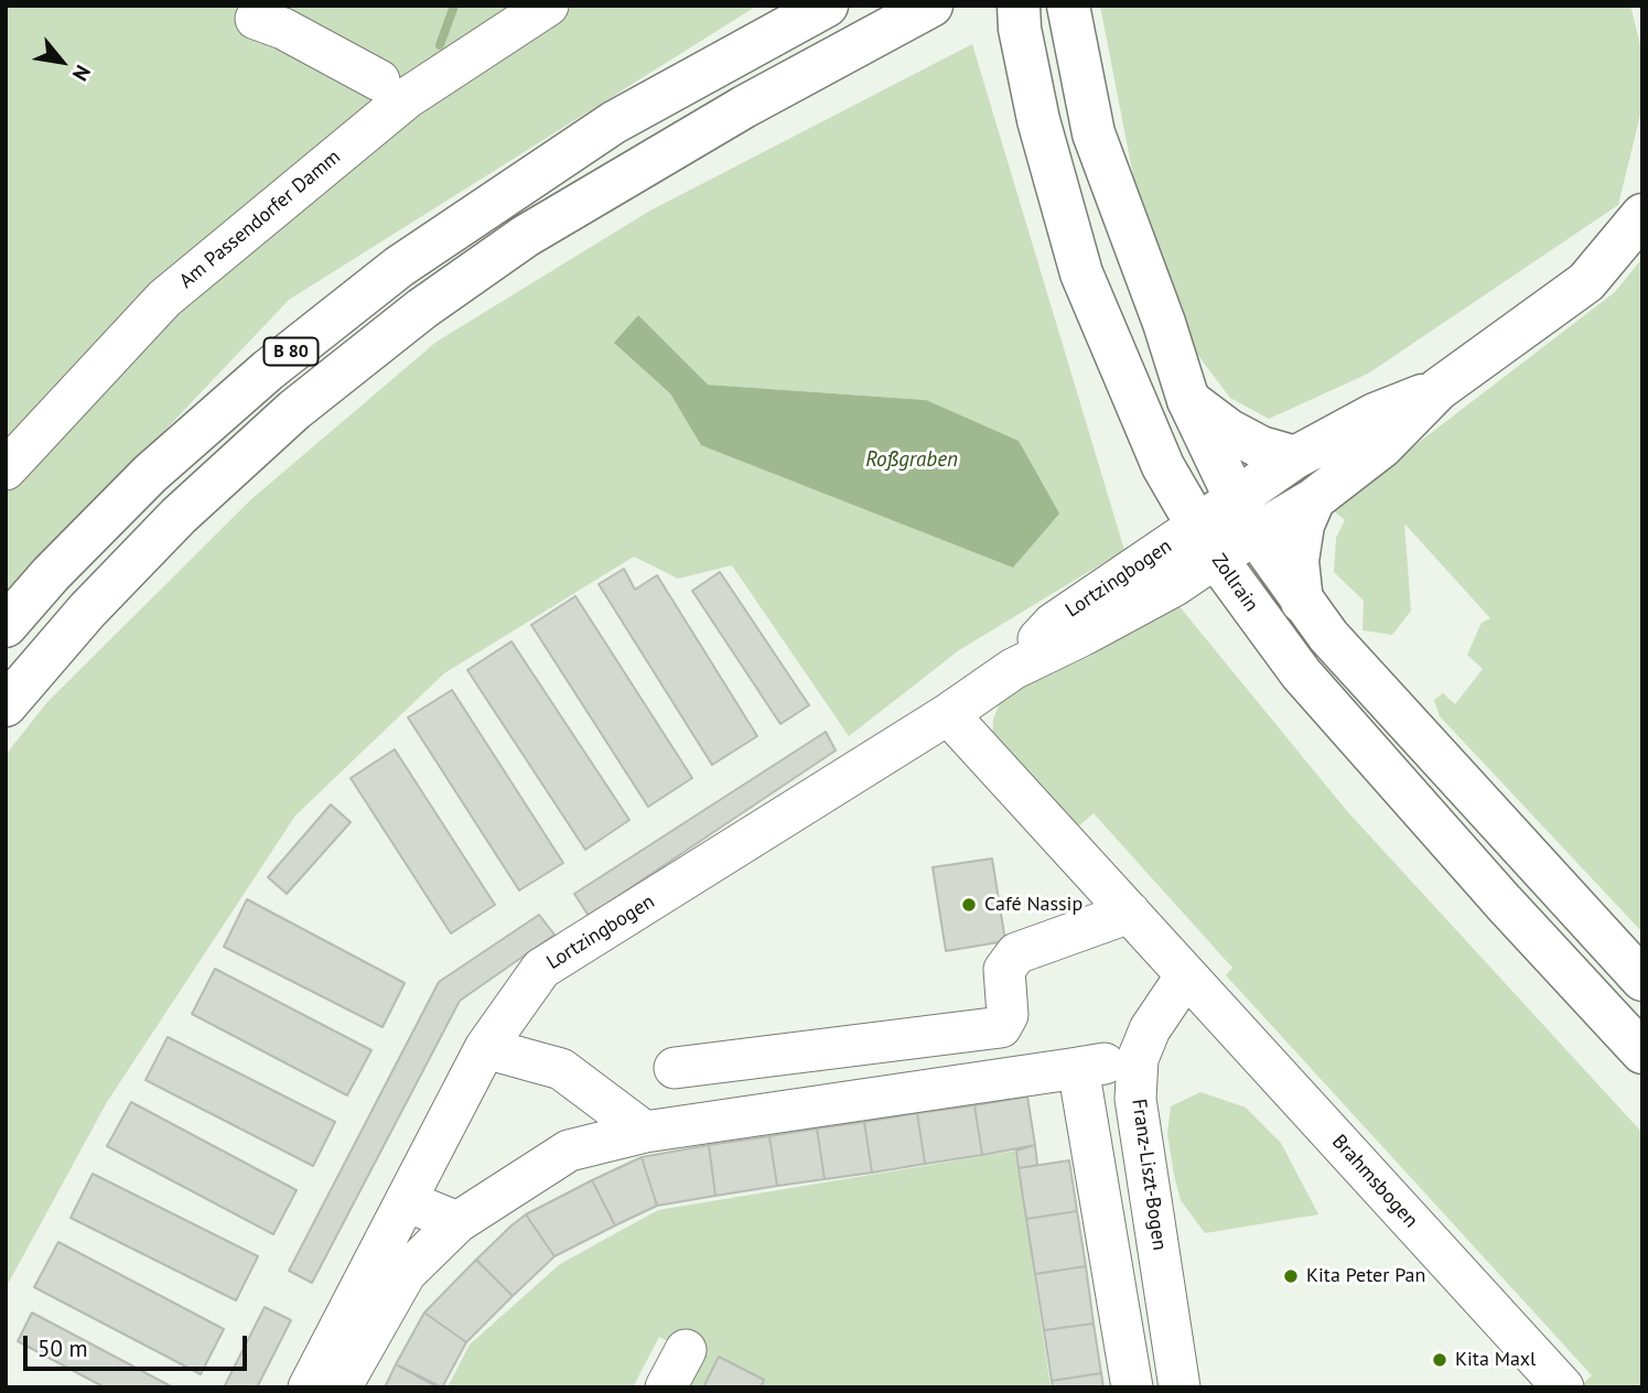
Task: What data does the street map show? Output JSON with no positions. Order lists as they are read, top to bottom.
{
  "streets": {
    "main road": ["B 80", "Zollrain"],
    "street": [
      "Am Passendorfer Damm",
      "Lortzingbogen",
      "Franz-Liszt-Bogen",
      "Brahmsbogen"
    ]
  },
  "crossings": [
    ["Lortzingbogen", "Zollrain"],
    ["Franz-Liszt-Bogen", "Brahmsbogen"]
  ],
  "water": ["Roßgraben"],
  "places": ["Café Nassip", "Kita Peter Pan", "Kita Maxl"],
  "scale_bar": "50 m",
  "north": "bottom right"
}
